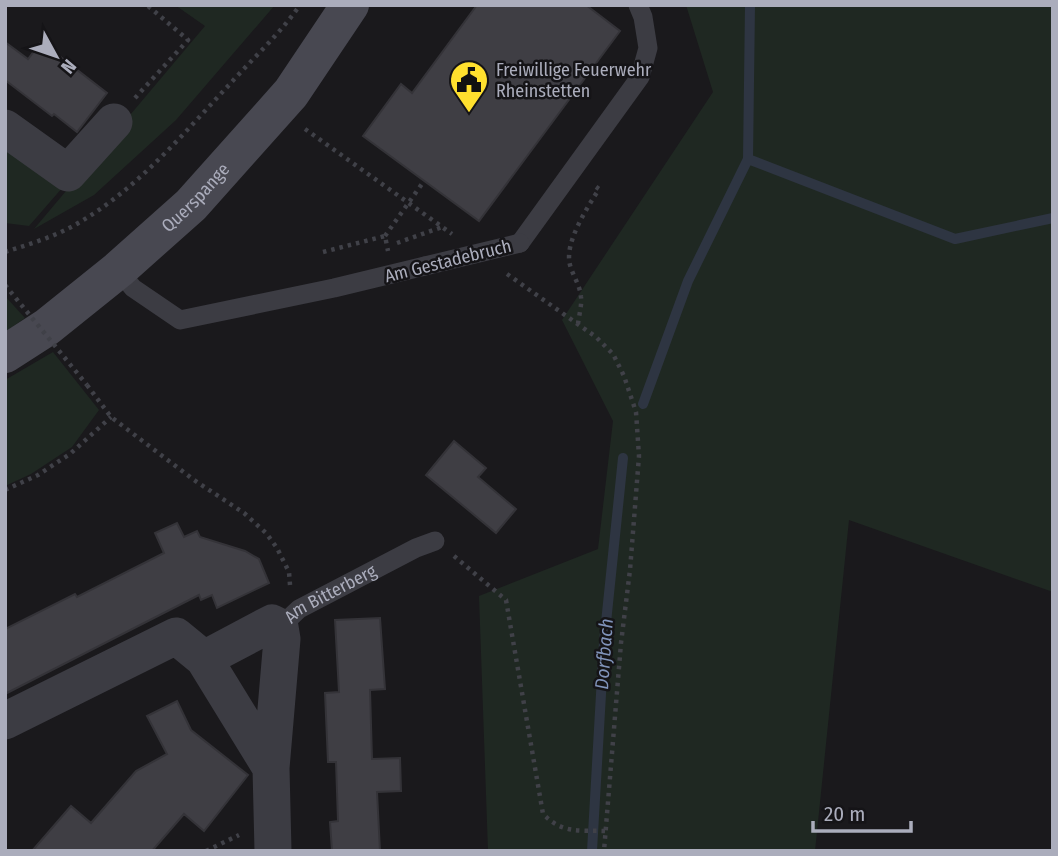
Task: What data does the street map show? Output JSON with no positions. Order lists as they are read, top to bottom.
{
  "streets": {
    "main road": ["Querspange"],
    "street": ["Am Bitterberg"],
    "lane": ["Am Gestadebruch"]
  },
  "crossings": [
    ["Querspange", "Am Gestadebruch"]
  ],
  "water": ["Dorfbach"],
  "places": {
    "public building": ["Freiwillige Feuerwehr Rheinstetten"]
  },
  "scale_bar": "20 m",
  "north": "bottom right"
}
